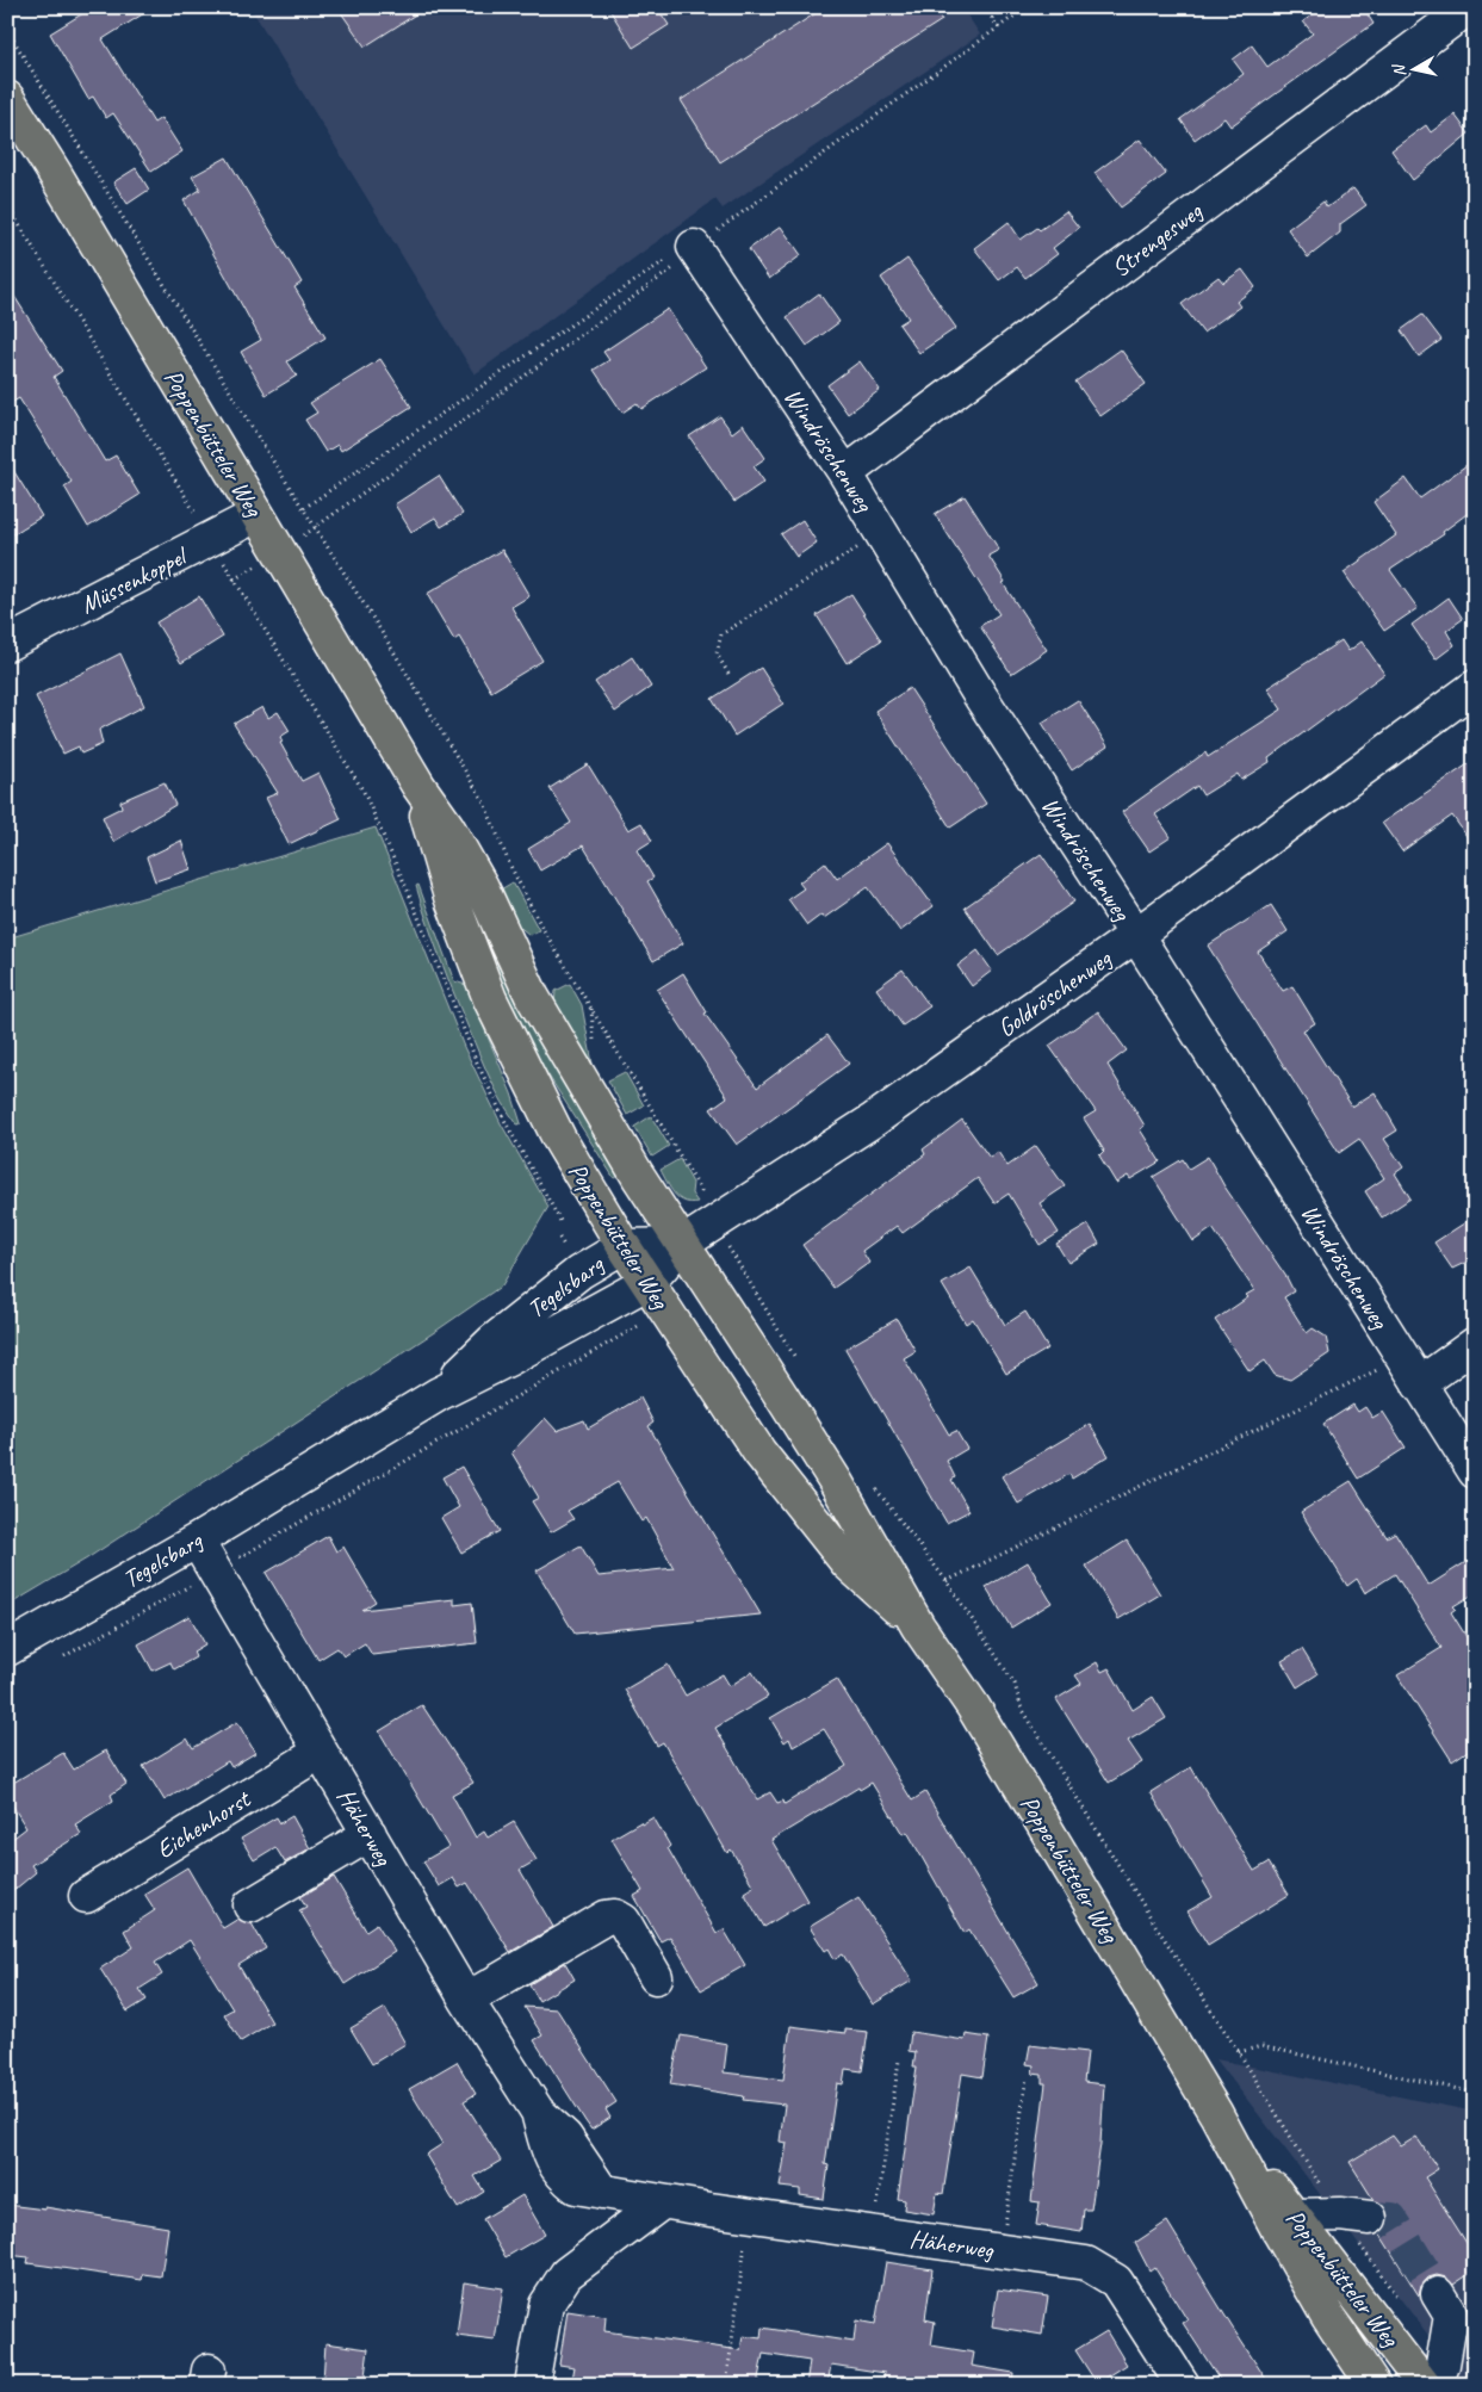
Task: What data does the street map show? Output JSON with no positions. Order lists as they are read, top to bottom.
{
  "streets": {
    "main road": ["Poppenbütteler Weg"],
    "street": [
      "Strengesweg",
      "Windröschenweg",
      "Müssenkoppel",
      "Goldröschenweg",
      "Tegelsbarg",
      "Eichenhorst",
      "Häherweg"
    ]
  },
  "crossings": [
    ["Strengesweg", "Windröschenweg"],
    ["Poppenbütteler Weg", "Müssenkoppel"],
    ["Poppenbütteler Weg", "Goldröschenweg"],
    ["Poppenbütteler Weg", "Tegelsbarg"],
    ["Windröschenweg", "Goldröschenweg"],
    ["Goldröschenweg", "Tegelsbarg"],
    ["Tegelsbarg", "Häherweg"],
    ["Eichenhorst", "Häherweg"]
  ],
  "north": "left"
}
